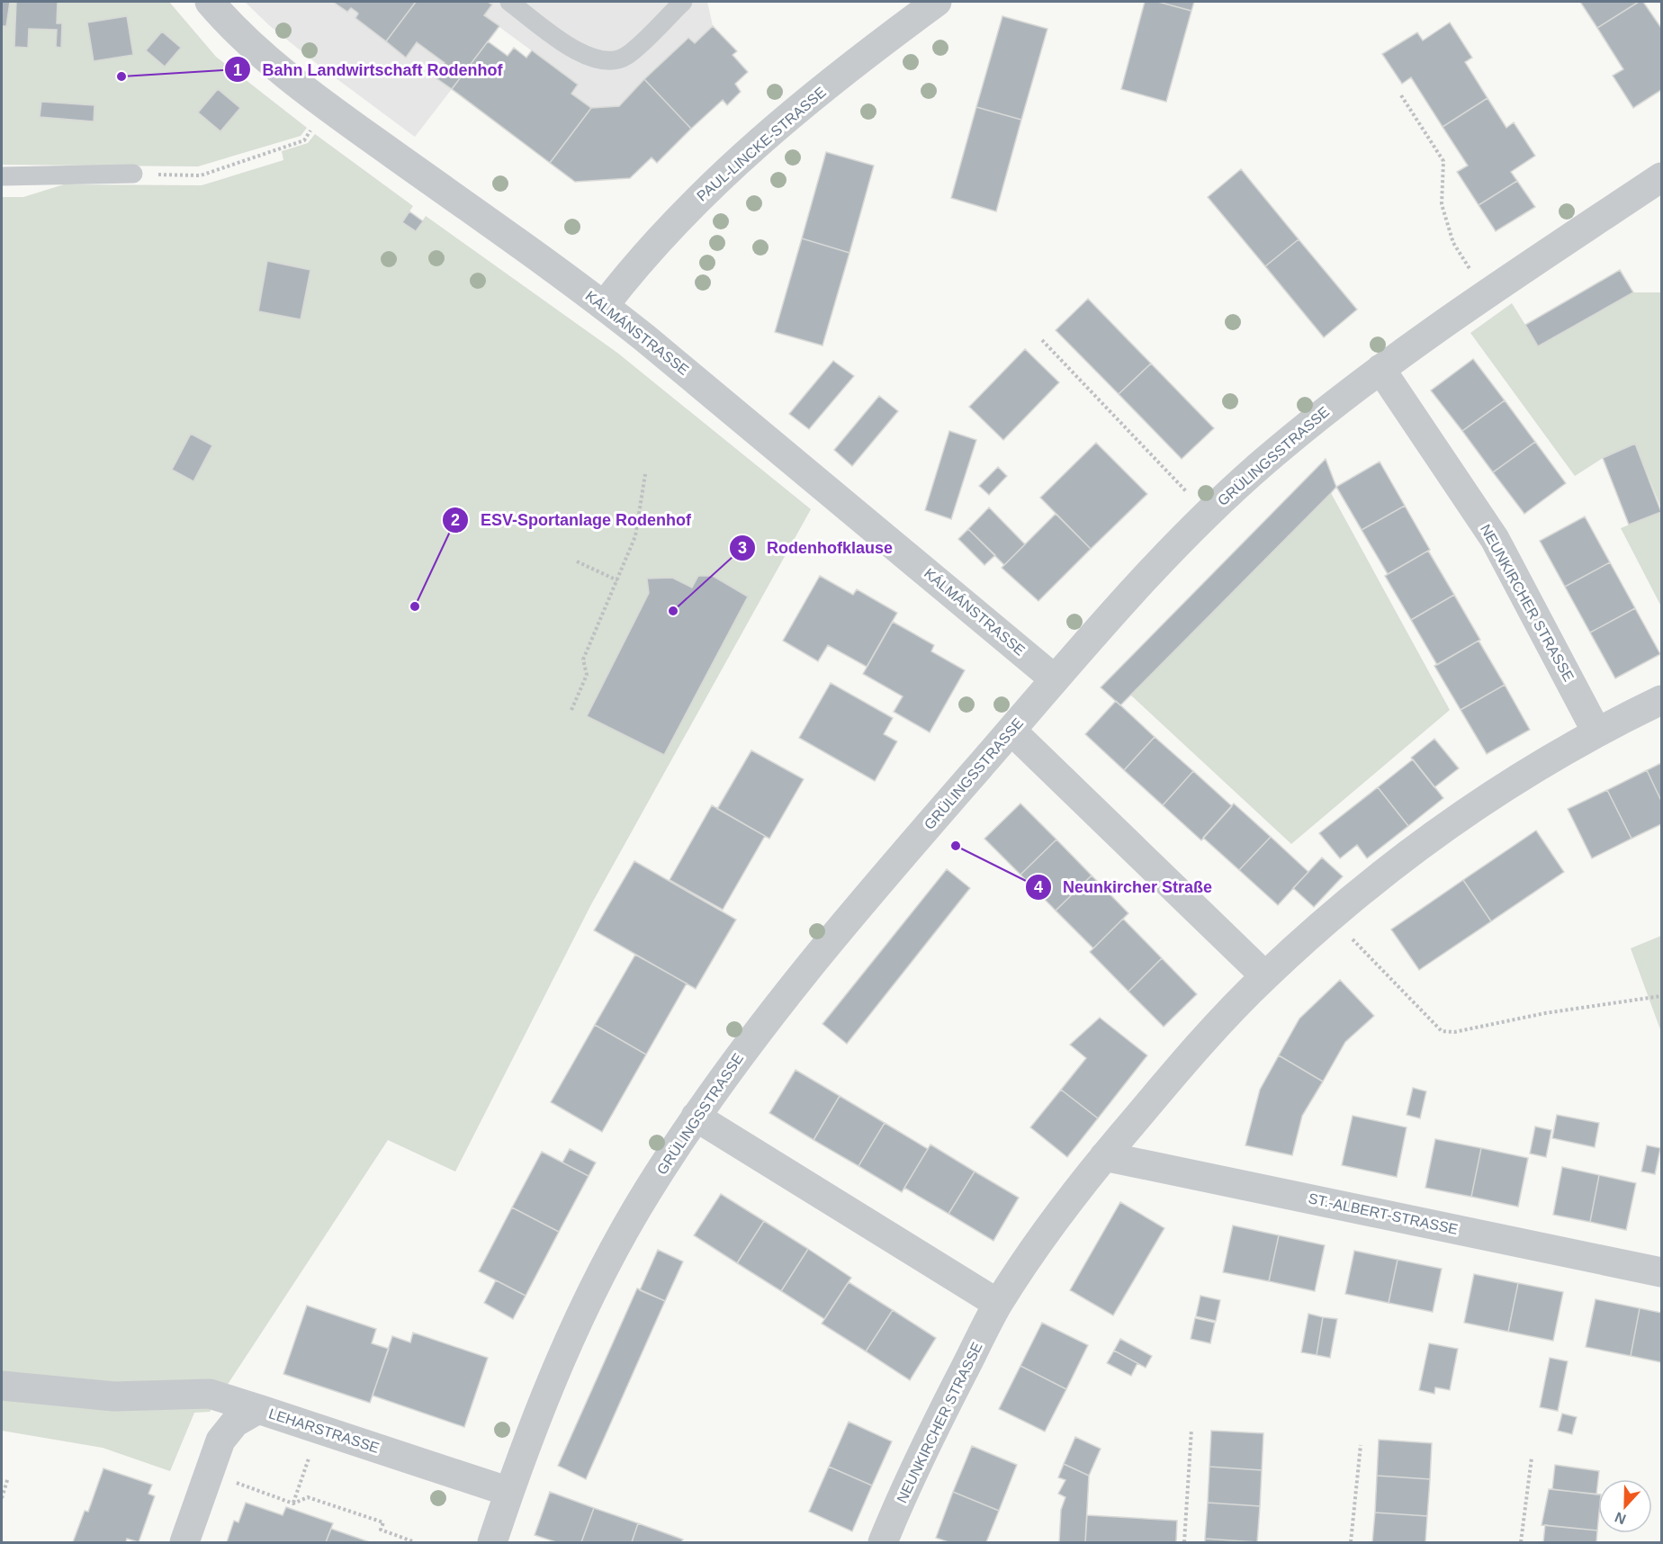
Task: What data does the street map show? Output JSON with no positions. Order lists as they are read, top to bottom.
{
  "streets": {
    "street": [
      "PAUL-LINCKE-STRASSE",
      "KÁLMÁNSTRASSE",
      "GRÜLINGSSTRASSE",
      "NEUNKIRCHER STRASSE",
      "ST.-ALBERT-STRASSE",
      "LEHARSTRASSE"
    ]
  },
  "crossings": [
    ["PAUL-LINCKE-STRASSE", "KÁLMÁNSTRASSE"],
    ["KÁLMÁNSTRASSE", "GRÜLINGSSTRASSE"],
    ["GRÜLINGSSTRASSE", "NEUNKIRCHER STRASSE"],
    ["GRÜLINGSSTRASSE", "LEHARSTRASSE"],
    ["NEUNKIRCHER STRASSE", "ST.-ALBERT-STRASSE"]
  ],
  "places": [
    "Bahn Landwirtschaft Rodenhof",
    "ESV-Sportanlage Rodenhof",
    "Rodenhofklause",
    "Neunkircher Straße"
  ],
  "north": "bottom"
}
